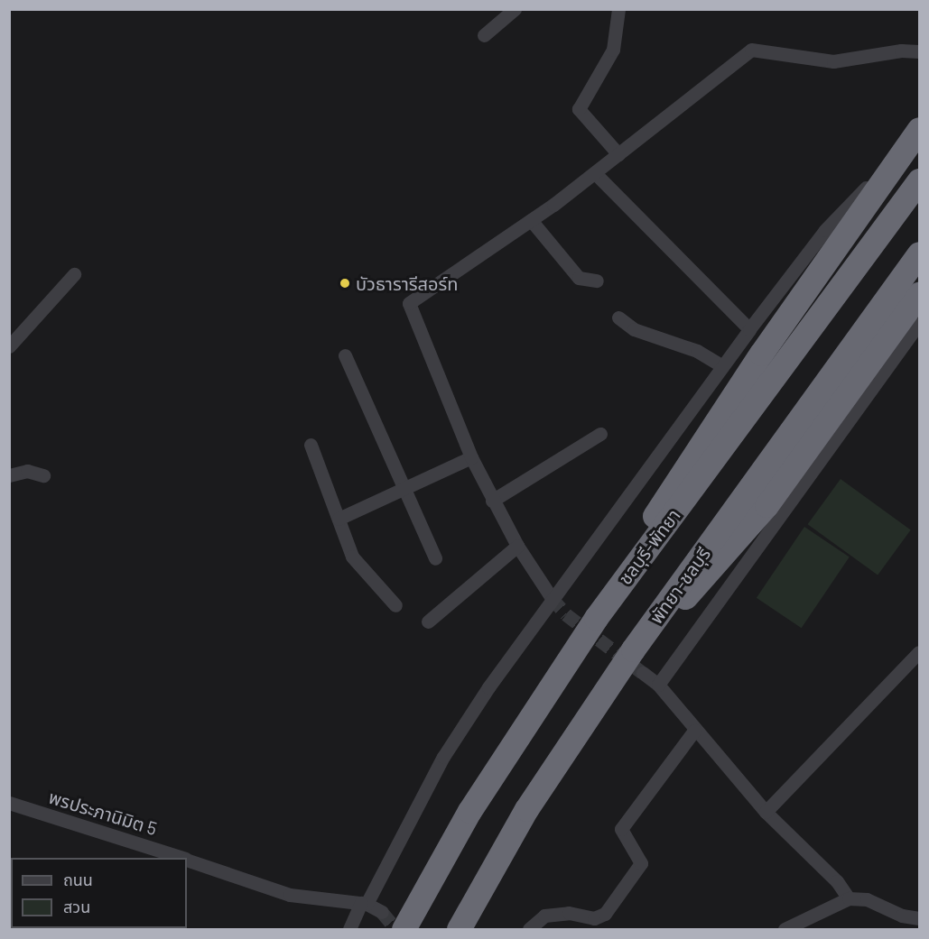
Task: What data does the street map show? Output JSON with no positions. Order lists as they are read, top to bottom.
{
  "streets": {
    "highway": ["ชลบุรี-พัทยา", "พัทยา-ชลบุรี"],
    "street": ["พรประภานิมิต 5"]
  },
  "places": ["บัวธารารีสอร์ท"],
  "legend": ["ถนน", "สวน"]
}
